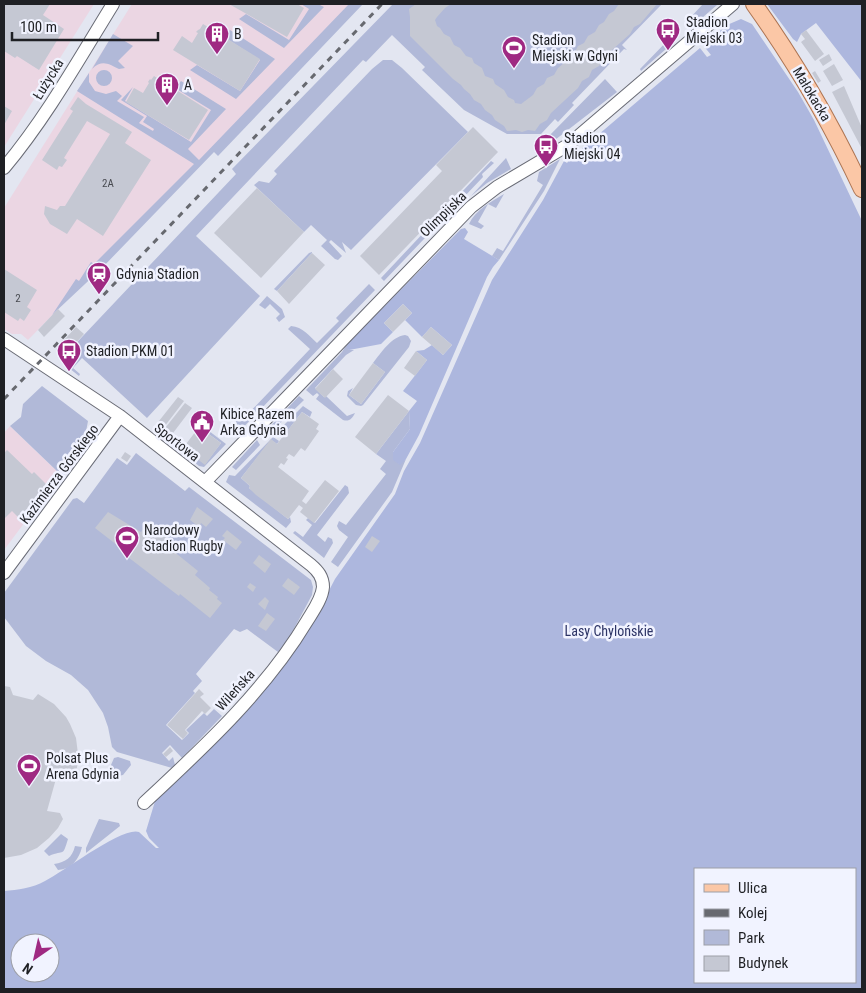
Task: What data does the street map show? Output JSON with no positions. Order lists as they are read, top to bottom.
{
  "streets": {
    "main road": ["Małokacka"],
    "street": [
      "Łużycka",
      "Olimpijska",
      "Sportowa",
      "Kazimierza Górskiego",
      "Wileńska"
    ]
  },
  "crossings": [
    ["Olimpijska", "Sportowa"],
    ["Sportowa", "Kazimierza Górskiego"],
    ["Sportowa", "Wileńska"]
  ],
  "parks": ["Lasy Chylońskie"],
  "places": {
    "bus stop": ["Stadion Miejski 03", "Stadion Miejski 04", "Stadion PKM 01"],
    "building": ["B", "A"],
    "sports": ["Stadion Miejski w Gdyni", "Narodowy Stadion Rugby", "Polsat Plus Arena Gdynia"],
    "station": ["Gdynia Stadion"],
    "public building": ["Kibice Razem Arka Gdynia"]
  },
  "house_numbers": ["2A", "2"],
  "legend": [
    "Ulica",
    "Kolej",
    "Park",
    "Budynek"
  ],
  "scale_bar": "100 m",
  "north": "bottom left"
}
